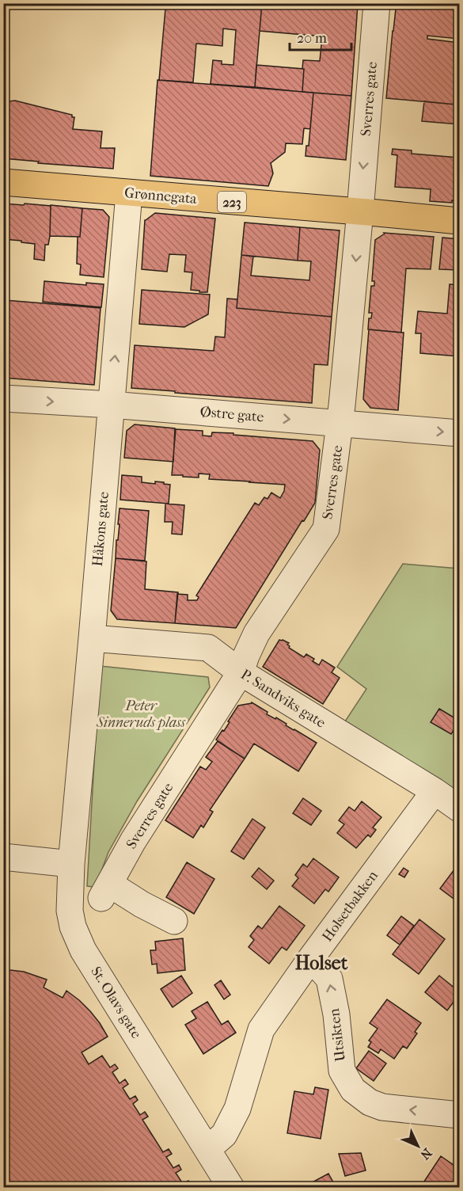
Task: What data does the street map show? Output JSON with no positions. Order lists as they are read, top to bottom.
{
  "streets": {
    "main road": ["Grønnegata", "223"],
    "street": [
      "Sverres gate",
      "Østre gate",
      "Håkons gate",
      "P. Sandviks gate",
      "Holsetbakken",
      "St. Olavs gate",
      "Utsikten"
    ]
  },
  "crossings": [
    ["Sverres gate", "Grønnegata"],
    ["Sverres gate", "Østre gate"],
    ["Sverres gate", "P. Sandviks gate"],
    ["Grønnegata", "Håkons gate"],
    ["Østre gate", "Håkons gate"],
    ["Håkons gate", "P. Sandviks gate"],
    ["Håkons gate", "St. Olavs gate"],
    ["P. Sandviks gate", "Holsetbakken"],
    ["Holsetbakken", "St. Olavs gate"],
    ["Holsetbakken", "Utsikten"]
  ],
  "one_way": ["Sverres gate", "Østre gate", "Utsikten"],
  "districts": ["Holset"],
  "parks": ["Peter Sinneruds plass"],
  "scale_bar": "20 m",
  "north": "bottom right"
}
